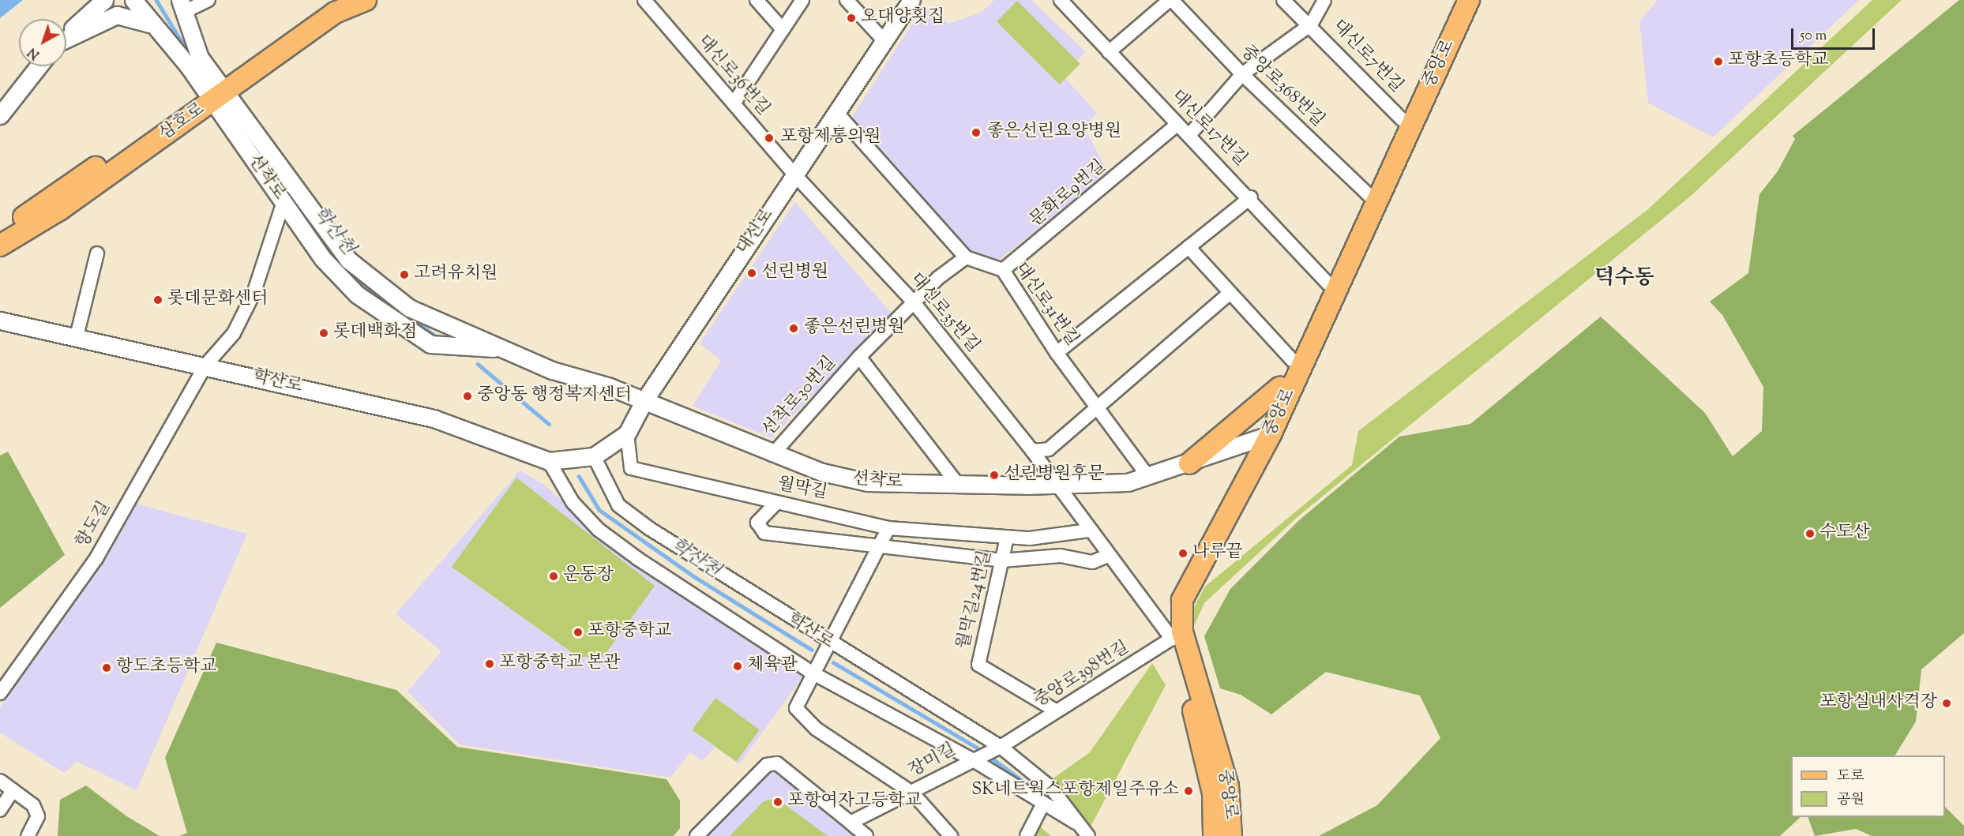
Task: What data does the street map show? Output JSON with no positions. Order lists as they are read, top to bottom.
{
  "streets": {
    "main road": ["중앙로", "삼호로"],
    "street": [
      "대신로7번길",
      "대신로36번길",
      "중앙로368번길",
      "대신로17번길",
      "선착로",
      "문화로9번길",
      "대신로",
      "대신로31번길",
      "대신로35번길",
      "학산로",
      "선착로30번길",
      "월막길",
      "항도길",
      "월막길24번길",
      "중앙로398번길",
      "장미길"
    ]
  },
  "crossings": [
    ["대신로7번길", "중앙로"],
    ["중앙로", "중앙로368번길"],
    ["중앙로", "대신로17번길"],
    ["중앙로", "선착로"],
    ["중앙로", "대신로35번길"],
    ["중앙로", "중앙로398번길"],
    ["대신로36번길", "대신로"],
    ["대신로36번길", "대신로35번길"],
    ["삼호로", "선착로"],
    ["대신로17번길", "문화로9번길"],
    ["선착로", "대신로"],
    ["선착로", "대신로31번길"],
    ["선착로", "대신로35번길"],
    ["선착로", "선착로30번길"],
    ["선착로", "항도길"],
    ["문화로9번길", "대신로31번길"],
    ["대신로", "대신로31번길"],
    ["대신로", "대신로35번길"],
    ["대신로", "학산로"],
    ["대신로", "월막길"],
    ["대신로31번길", "선착로30번길"],
    ["대신로35번길", "선착로30번길"],
    ["대신로35번길", "월막길"],
    ["대신로35번길", "중앙로398번길"],
    ["학산로", "항도길"],
    ["학산로", "중앙로398번길"],
    ["학산로", "장미길"],
    ["월막길", "월막길24번길"],
    ["월막길24번길", "중앙로398번길"],
    ["중앙로398번길", "장미길"]
  ],
  "districts": ["덕수동"],
  "water": ["학산천"],
  "places": [
    "오대양횟집",
    "포항초등학교",
    "좋은선린요양병원",
    "포항제통의원",
    "선린병원",
    "고려유치원",
    "롯데문화센터",
    "좋은선린병원",
    "롯데백화점",
    "중앙동 행정복지센터",
    "선린병원후문",
    "수도산",
    "나루끝",
    "운동장",
    "포항중학교",
    "포항중학교 본관",
    "체육관",
    "항도초등학교",
    "포항실내사격장",
    "SK네트웍스포항제일주유소",
    "포항여자고등학교"
  ],
  "legend": ["도로", "공원"],
  "scale_bar": "50 m",
  "north": "bottom left"
}
